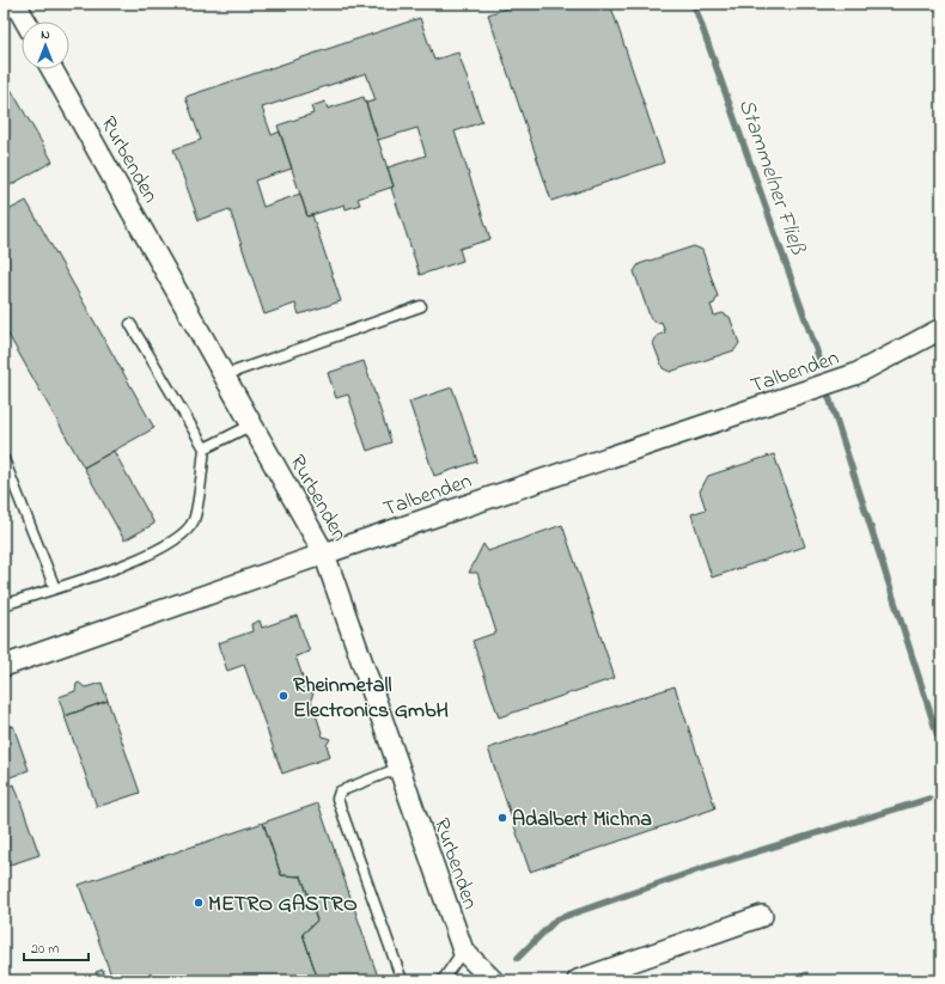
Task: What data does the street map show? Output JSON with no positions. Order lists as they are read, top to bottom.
{
  "streets": {
    "street": ["Rurbenden", "Talbenden"]
  },
  "crossings": [
    ["Rurbenden", "Talbenden"]
  ],
  "water": ["Stammelner Fließ"],
  "places": ["Rheinmetall Electronics GmbH", "Adalbert Michna", "METRO GASTRO"],
  "scale_bar": "20 m",
  "north": "top"
}
